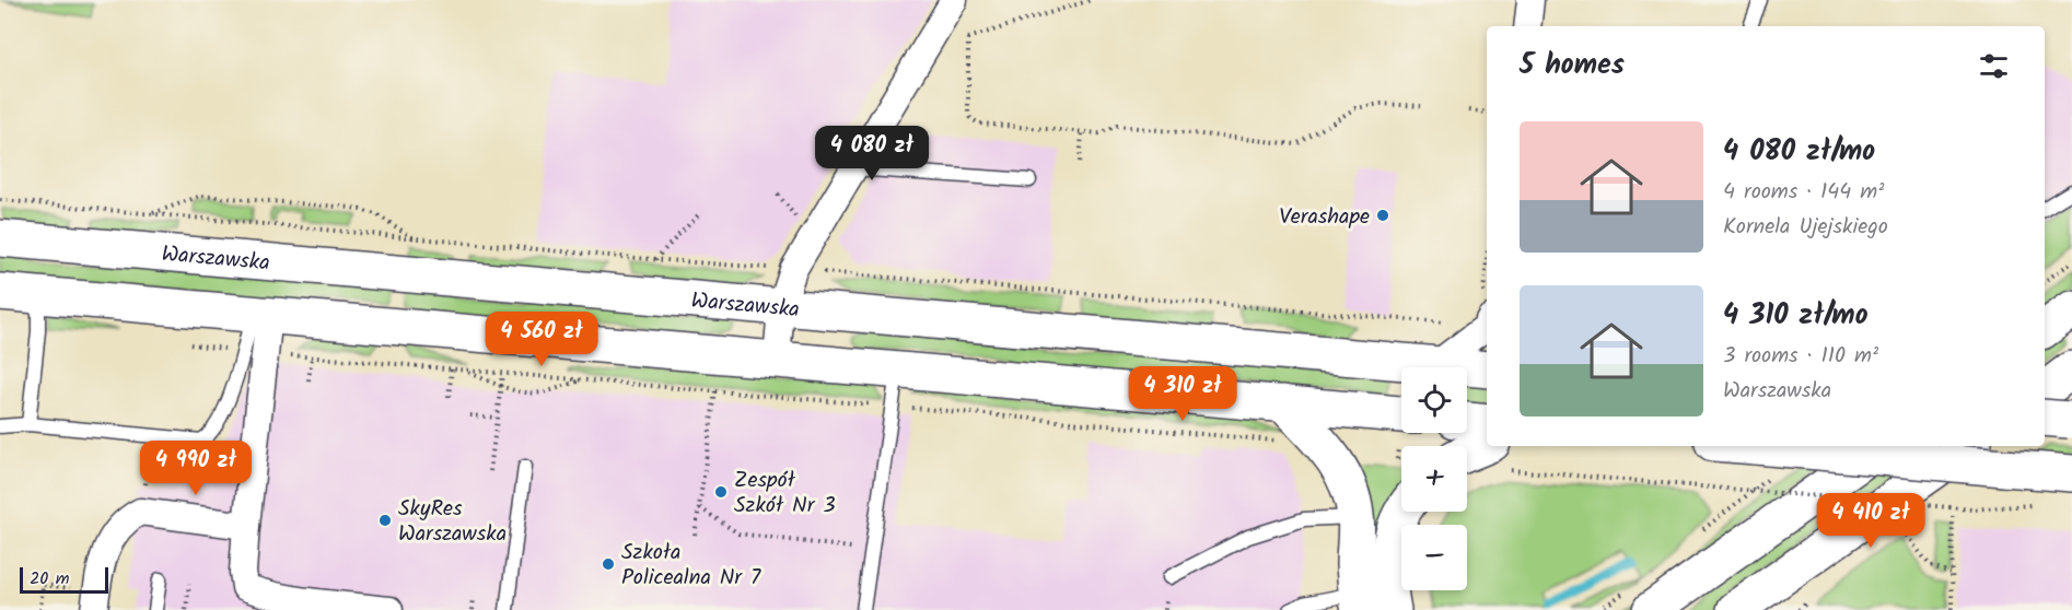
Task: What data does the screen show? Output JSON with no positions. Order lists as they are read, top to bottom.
{
  "streets": {
    "main road": ["Warszawska"]
  },
  "places": [
    "Verashape",
    "Zespół Szkół Nr 3",
    "SkyRes Warszawska",
    "Szkoła Policealna Nr 7"
  ],
  "scale_bar": "20 m",
  "page": {
    "heading": "5 homes",
    "list": [
      {
        "name": "4 080 zł/mo",
        "note": "4 rooms · 144 m² · Kornela Ujejskiego"
      },
      {
        "name": "4 310 zł/mo",
        "note": "3 rooms · 110 m² · Warszawska"
      }
    ],
    "price": [
      "4 080 zł",
      "4 560 zł",
      "4 310 zł",
      "4 990 zł",
      "4 410 zł"
    ],
    "map_buttons": ["+", "−"],
    "scale": "20 m"
  }
}
